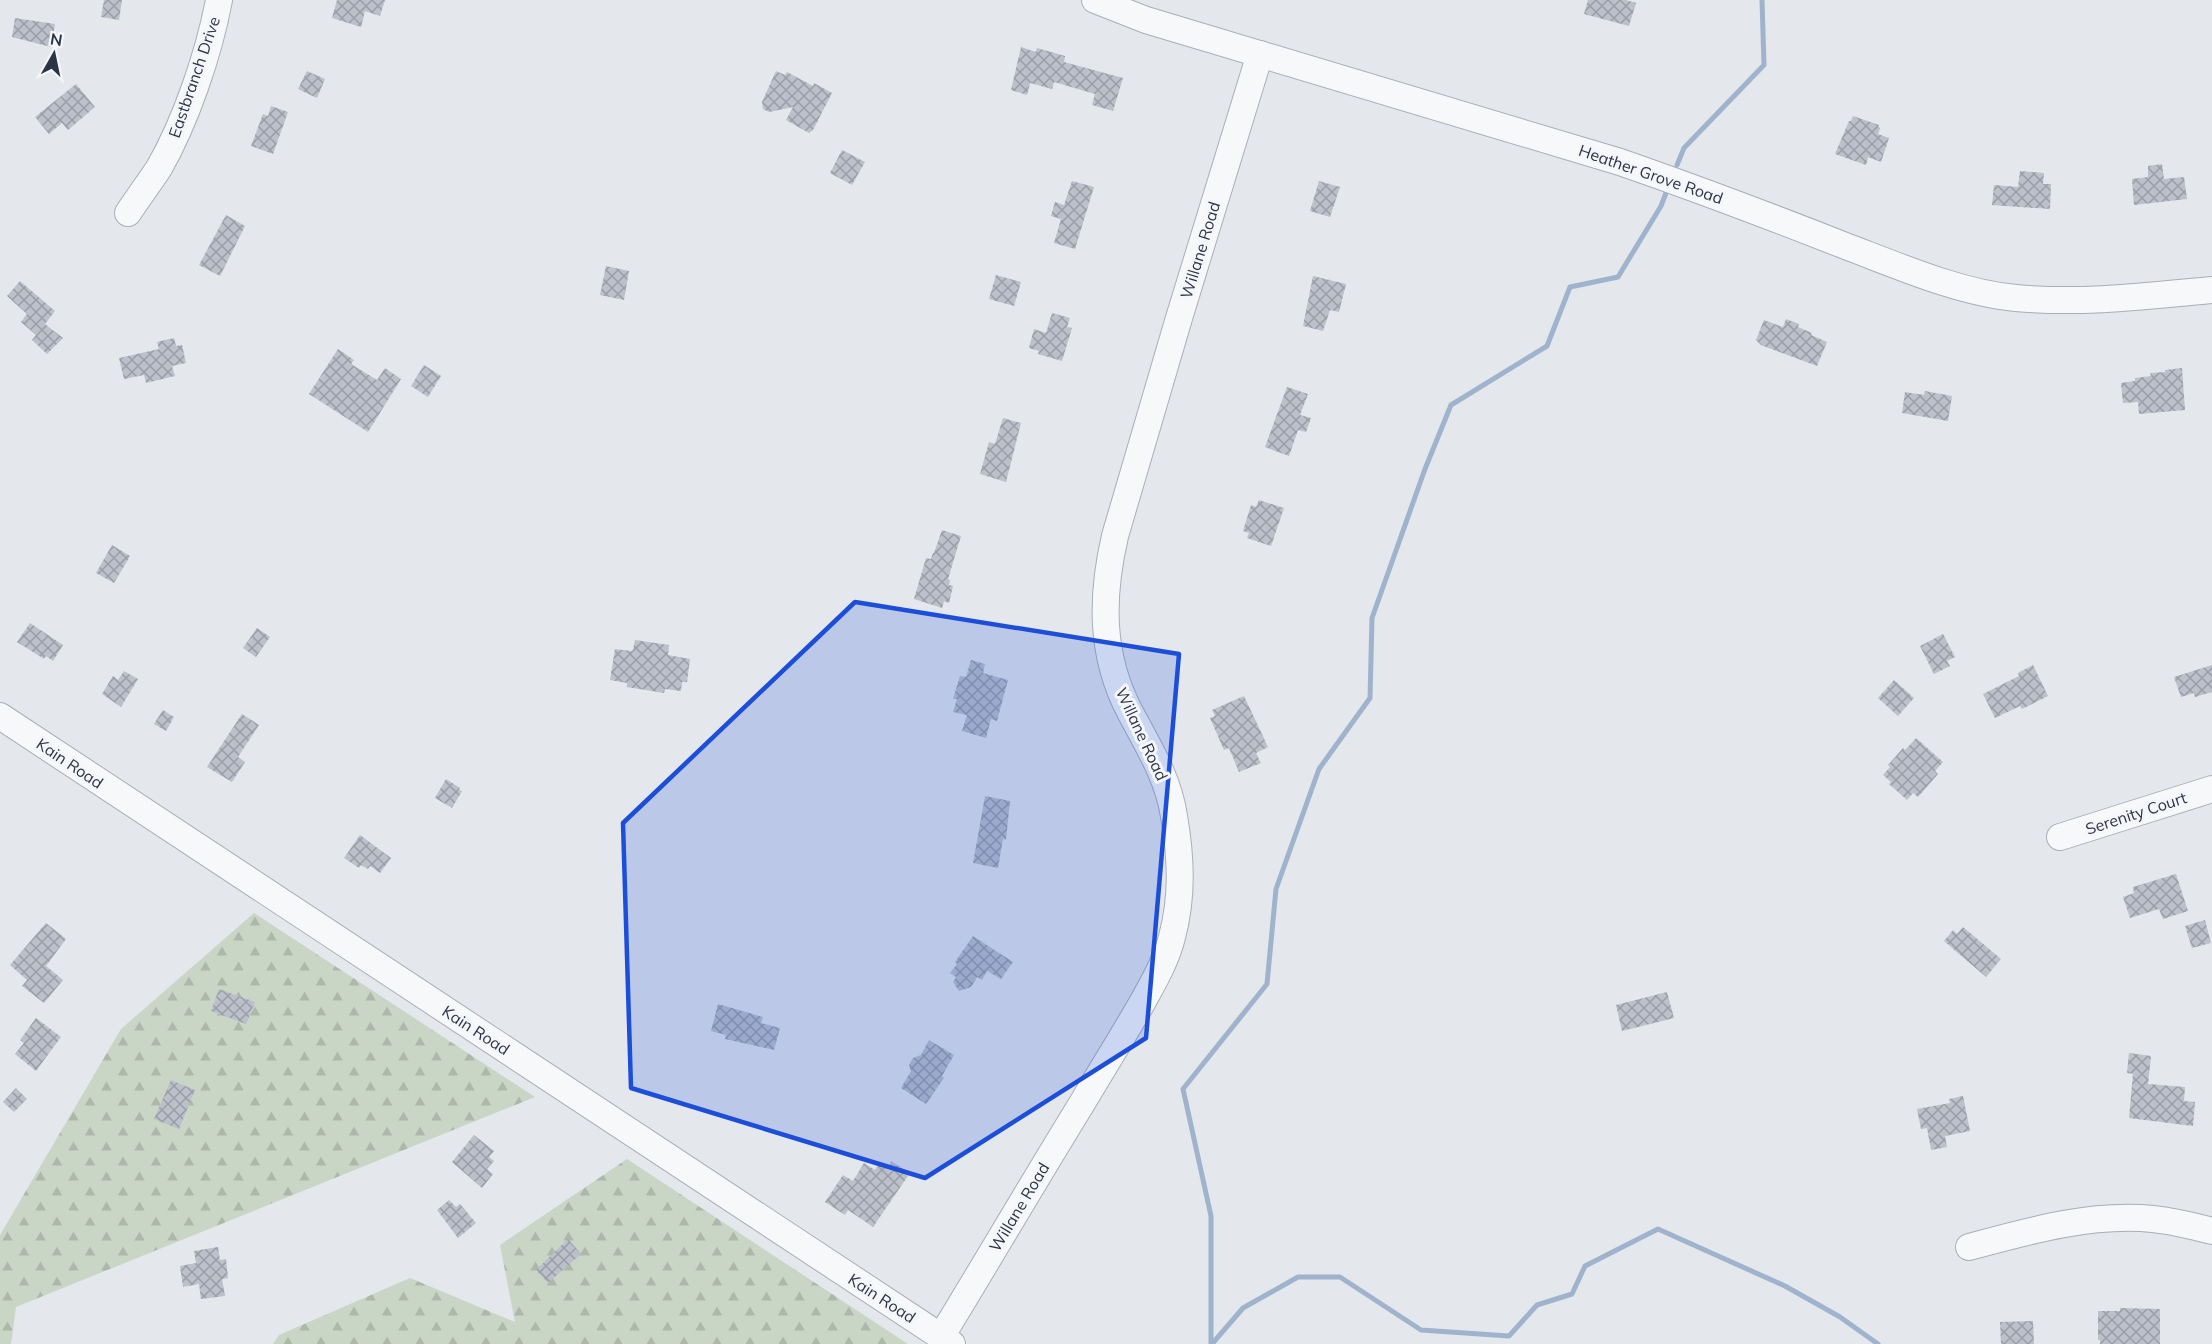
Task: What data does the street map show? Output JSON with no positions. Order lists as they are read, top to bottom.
{
  "streets": {
    "street": [
      "Eastbranch Drive",
      "Heather Grove Road",
      "Willane Road",
      "Kain Road",
      "Serenity Court"
    ]
  },
  "crossings": [
    ["Heather Grove Road", "Willane Road"],
    ["Willane Road", "Kain Road"]
  ],
  "north": "top"
}
